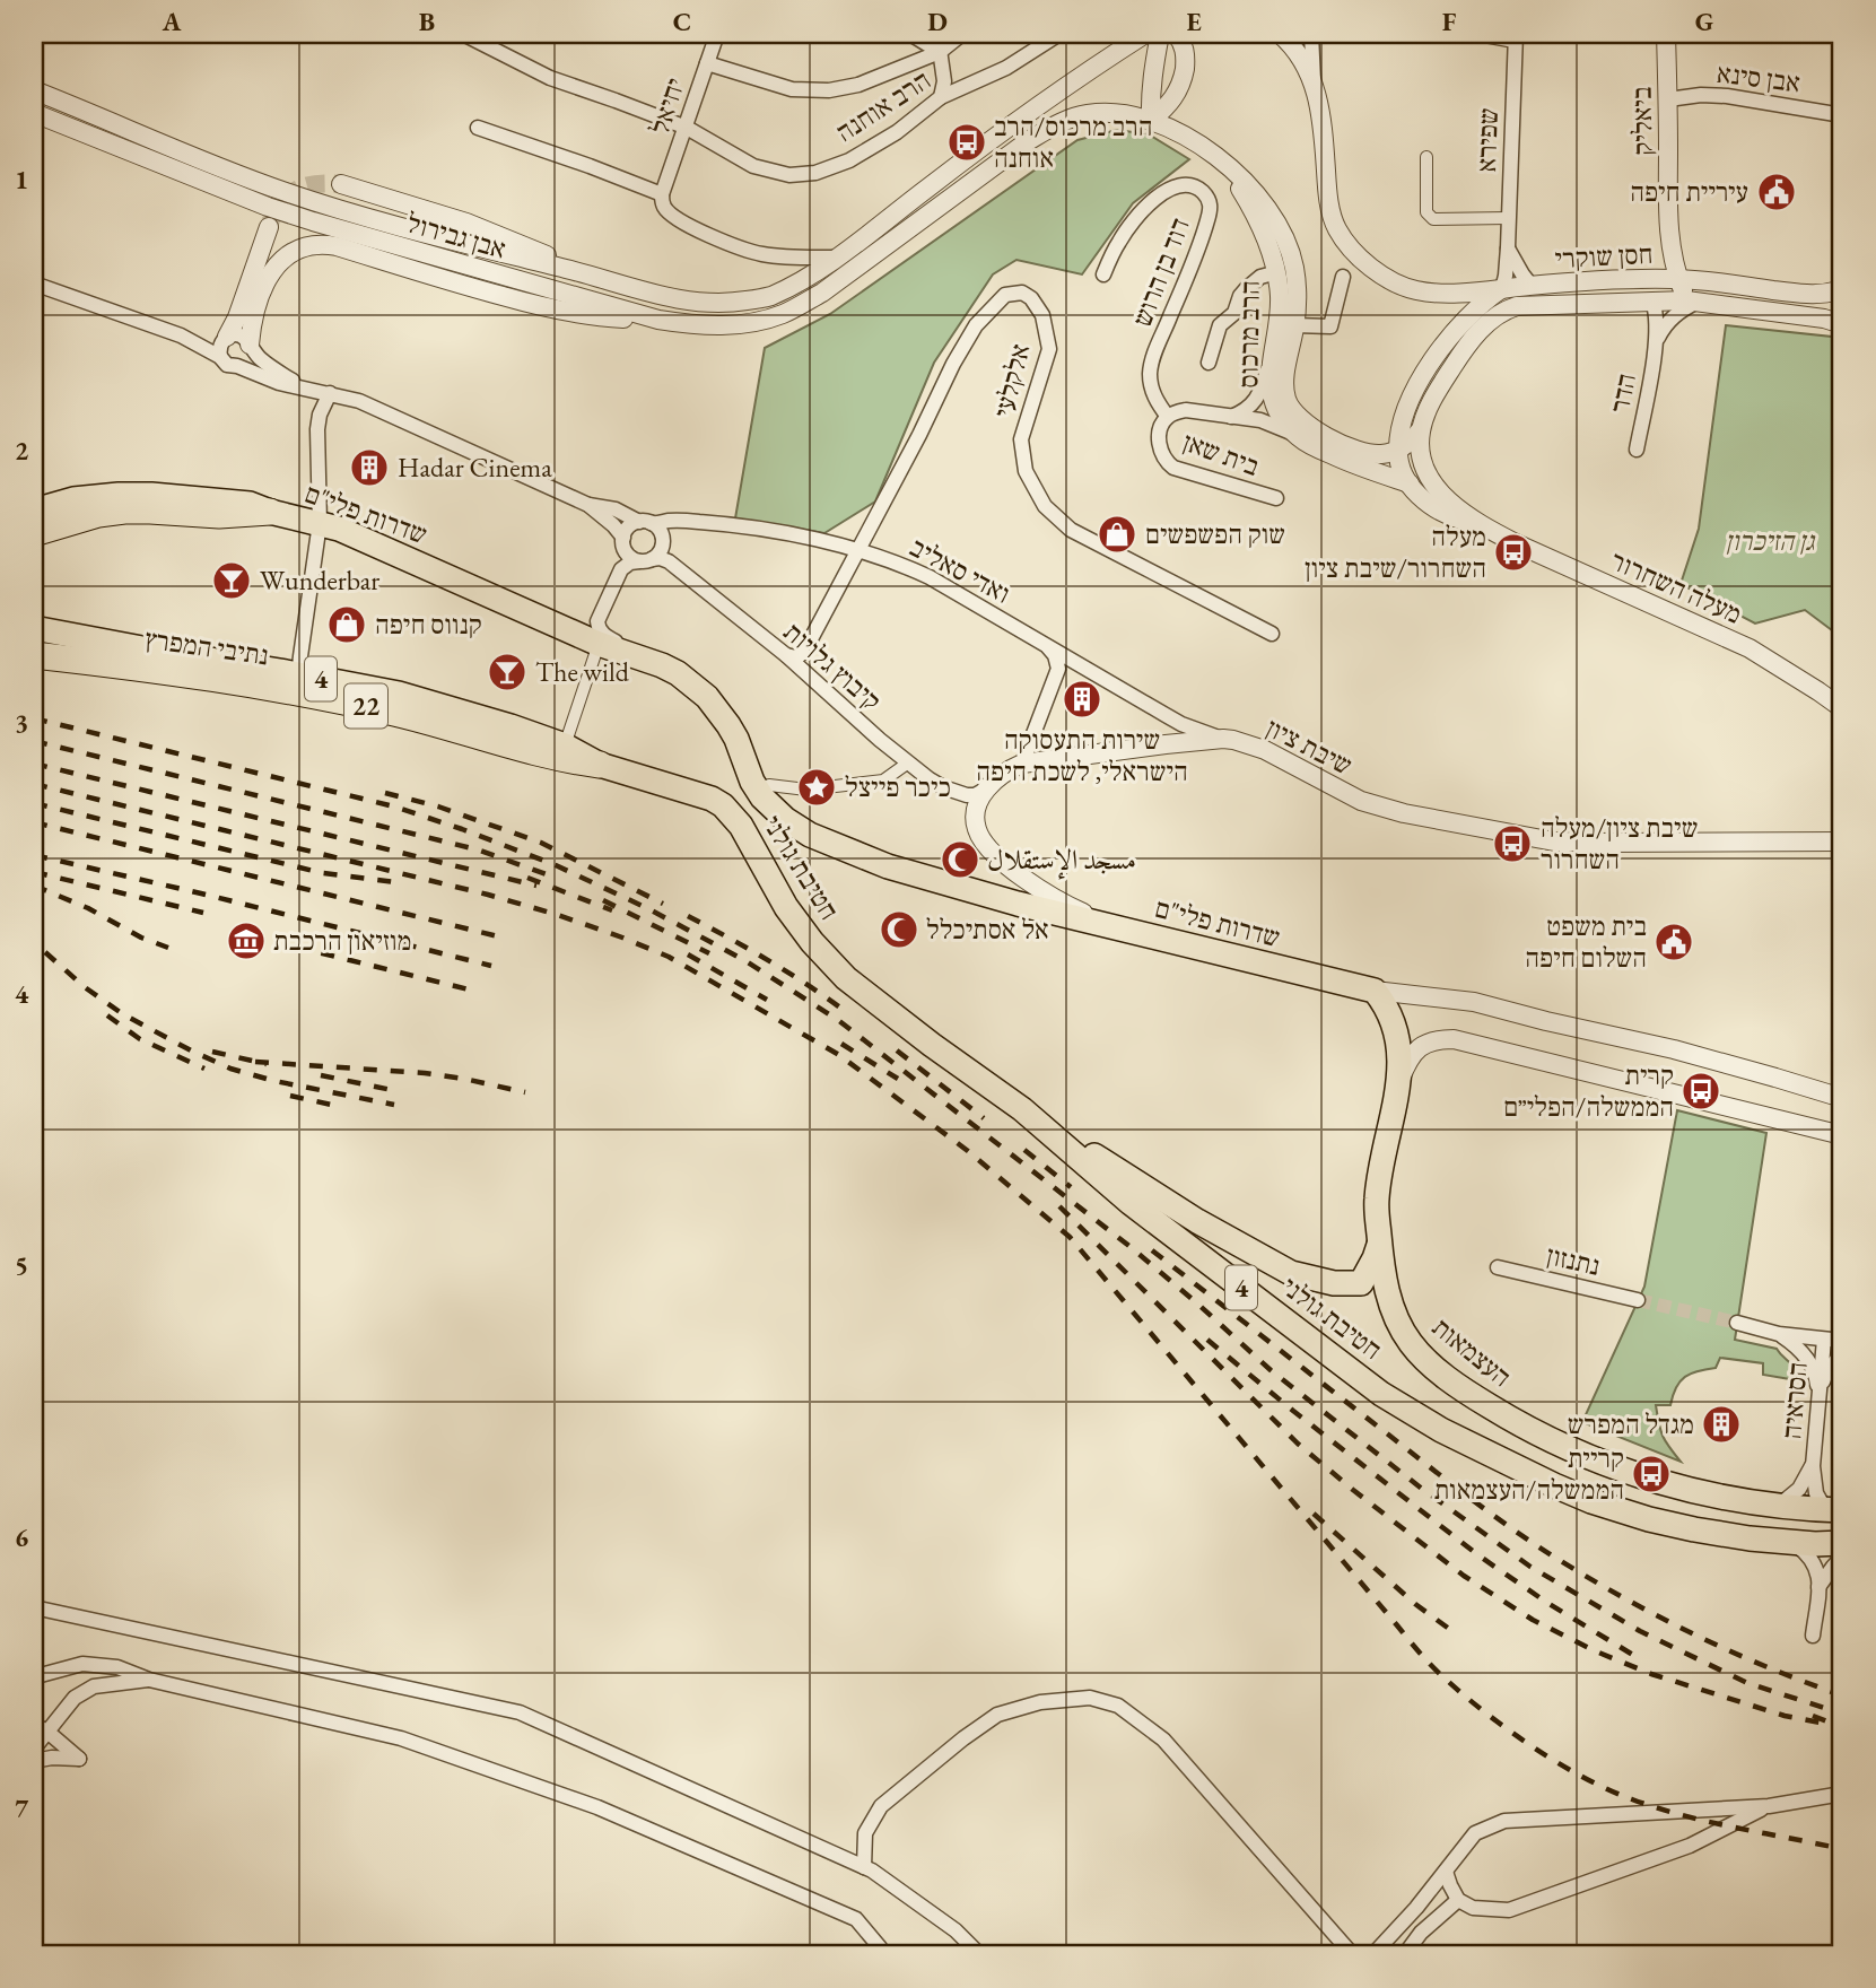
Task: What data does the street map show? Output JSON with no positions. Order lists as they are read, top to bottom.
{
  "streets": {
    "highway": [
      "שדרות פלי\"ם",
      "נתיבי המפרץ",
      "4",
      "22",
      "חטיבת גולני",
      "העצמאות"
    ],
    "street": [
      "אבן סינא",
      "יחיאל",
      "הרב אוחנה",
      "ביאליק",
      "שפירא",
      "אבן גבירול",
      "חסן שוקרי",
      "דוד בן הרוש",
      "הרב מרכוס",
      "אלקלעי",
      "הדר",
      "בית שאן",
      "ואדי סאליב",
      "מעלה השחרור",
      "קיבוץ גלויות",
      "שיבת ציון",
      "נתנזון",
      "הסראיה"
    ]
  },
  "crossings": [
    ["אבן סינא", "ביאליק"],
    ["יחיאל", "הרב אוחנה"],
    ["ביאליק", "חסן שוקרי"],
    ["ביאליק", "הדר"],
    ["שפירא", "חסן שוקרי"],
    ["אבן גבירול", "הרב מרכוס"],
    ["חסן שוקרי", "הדר"],
    ["חסן שוקרי", "מעלה השחרור"],
    ["דוד בן הרוש", "בית שאן"],
    ["הרב מרכוס", "בית שאן"],
    ["הרב מרכוס", "מעלה השחרור"],
    ["שדרות פלי\"ם", "העצמאות"],
    ["ואדי סאליב", "קיבוץ גלויות"],
    ["ואדי סאליב", "שיבת ציון"],
    ["נתיבי המפרץ", "חטיבת גולני"],
    ["קיבוץ גלויות", "שיבת ציון"],
    ["4", "חטיבת גולני"],
    ["העצמאות", "הסראיה"]
  ],
  "parks": ["גן הזיכרון"],
  "places": {
    "bus stop": [
      "הרב מרכוס/הרב אוחנה",
      "מעלה השחרור/שיבת ציון",
      "שיבת ציון/מעלה השחרור",
      "קרית הממשלה/הפלי״ם",
      "קריית הממשלה/העצמאות"
    ],
    "public building": ["עיריית חיפה", "בית משפט השלום חיפה"],
    "building": ["Hadar Cinema", "שירות התעסוקה הישראלי, לשכת חיפה", "מגדל המפרש"],
    "shop": ["שוק הפשפשים", "קנווס חיפה"],
    "bar": ["Wunderbar", "The wild"],
    "place": ["כיכר פייצל"],
    "mosque": ["مسجد الإستقلال", "אל אסתיכלל"],
    "museum": ["מוזיאון הרכבת"]
  },
  "grid": {
    "columns": [
      "A",
      "B",
      "C",
      "D",
      "E",
      "F",
      "G"
    ],
    "rows": [
      "1",
      "2",
      "3",
      "4",
      "5",
      "6",
      "7"
    ]
  }
}
